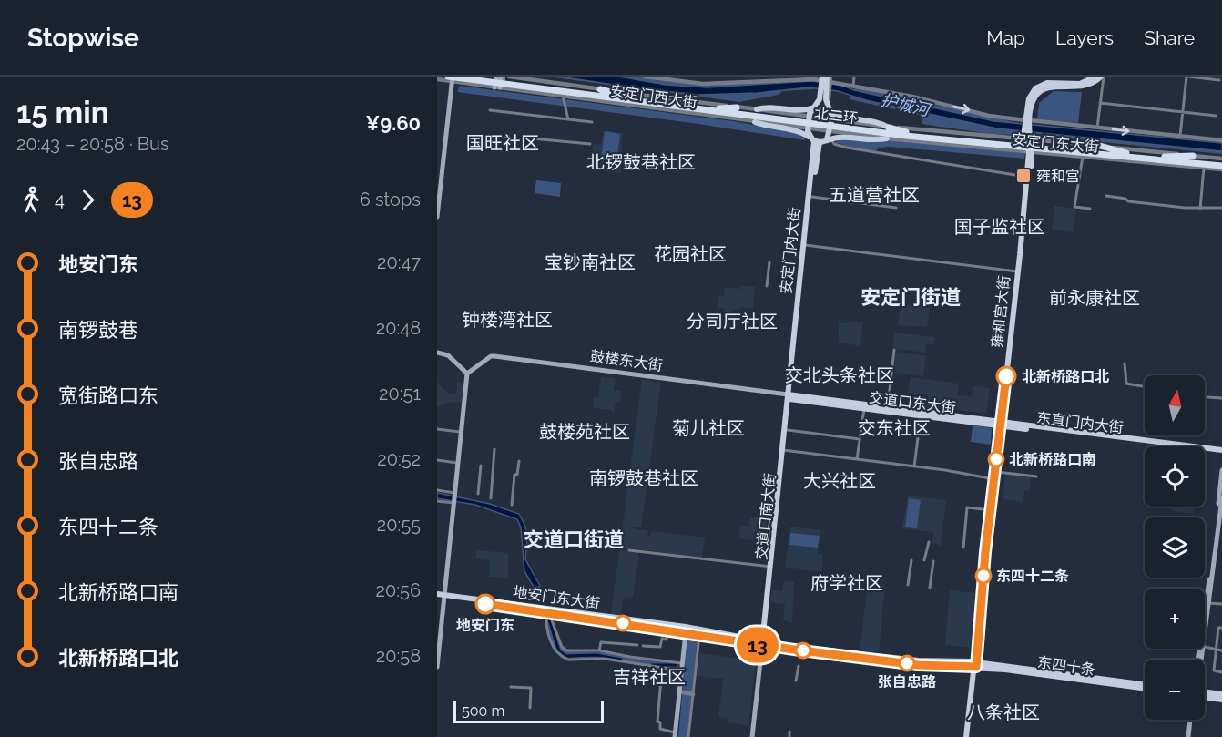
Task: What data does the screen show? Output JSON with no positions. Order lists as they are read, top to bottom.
{
  "streets": {
    "highway": ["北二环"],
    "main road": [
      "安定门内大街",
      "雍和宫大街",
      "鼓楼东大街",
      "交道口东大街",
      "东直门内大街",
      "交道口南大街",
      "地安门东大街",
      "东四十条"
    ],
    "street": ["安定门西大街", "安定门东大街"]
  },
  "crossings": [
    ["安定门西大街", "北二环"],
    ["安定门西大街", "安定门东大街"],
    ["北二环", "安定门东大街"],
    ["安定门东大街", "雍和宫大街"],
    ["安定门内大街", "鼓楼东大街"],
    ["安定门内大街", "交道口东大街"],
    ["安定门内大街", "交道口南大街"],
    ["雍和宫大街", "交道口东大街"],
    ["雍和宫大街", "东直门内大街"],
    ["雍和宫大街", "东四十条"],
    ["鼓楼东大街", "交道口东大街"],
    ["鼓楼东大街", "交道口南大街"],
    ["交道口东大街", "东直门内大街"],
    ["交道口东大街", "交道口南大街"],
    ["交道口南大街", "地安门东大街"]
  ],
  "districts": [
    "国旺社区",
    "北锣鼓巷社区",
    "五道营社区",
    "国子监社区",
    "花园社区",
    "宝钞南社区",
    "安定门街道",
    "前永康社区",
    "钟楼湾社区",
    "分司厅社区",
    "交北头条社区",
    "菊儿社区",
    "交东社区",
    "鼓楼苑社区",
    "南锣鼓巷社区",
    "大兴社区",
    "交道口街道",
    "府学社区",
    "吉祥社区",
    "八条社区"
  ],
  "water": ["护城河"],
  "places": {
    "transit": ["雍和宫"],
    "other": [
      "北新桥路口北",
      "北新桥路口南",
      "东四十二条",
      "地安门东",
      "张自忠路"
    ]
  },
  "lines": ["bus line 13"],
  "scale_bar": "500 m",
  "north": "top",
  "page": {
    "header": "Stopwise",
    "nav": ["Map", "Layers", "Share"],
    "heading": ["15 min", "20:43 – 20:58 · Bus", "¥9.60"],
    "on_map": "13",
    "legs": ["4", "13", "6 stops"],
    "list": [
      {
        "name": "地安门东",
        "value": "20:47"
      },
      {
        "name": "南锣鼓巷",
        "value": "20:48"
      },
      {
        "name": "宽街路口东",
        "value": "20:51"
      },
      {
        "name": "张自忠路",
        "value": "20:52"
      },
      {
        "name": "东四十二条",
        "value": "20:55"
      },
      {
        "name": "北新桥路口南",
        "value": "20:56"
      },
      {
        "name": "北新桥路口北",
        "value": "20:58"
      }
    ],
    "map_buttons": ["+", "−"],
    "scale": "500 m"
  }
}
